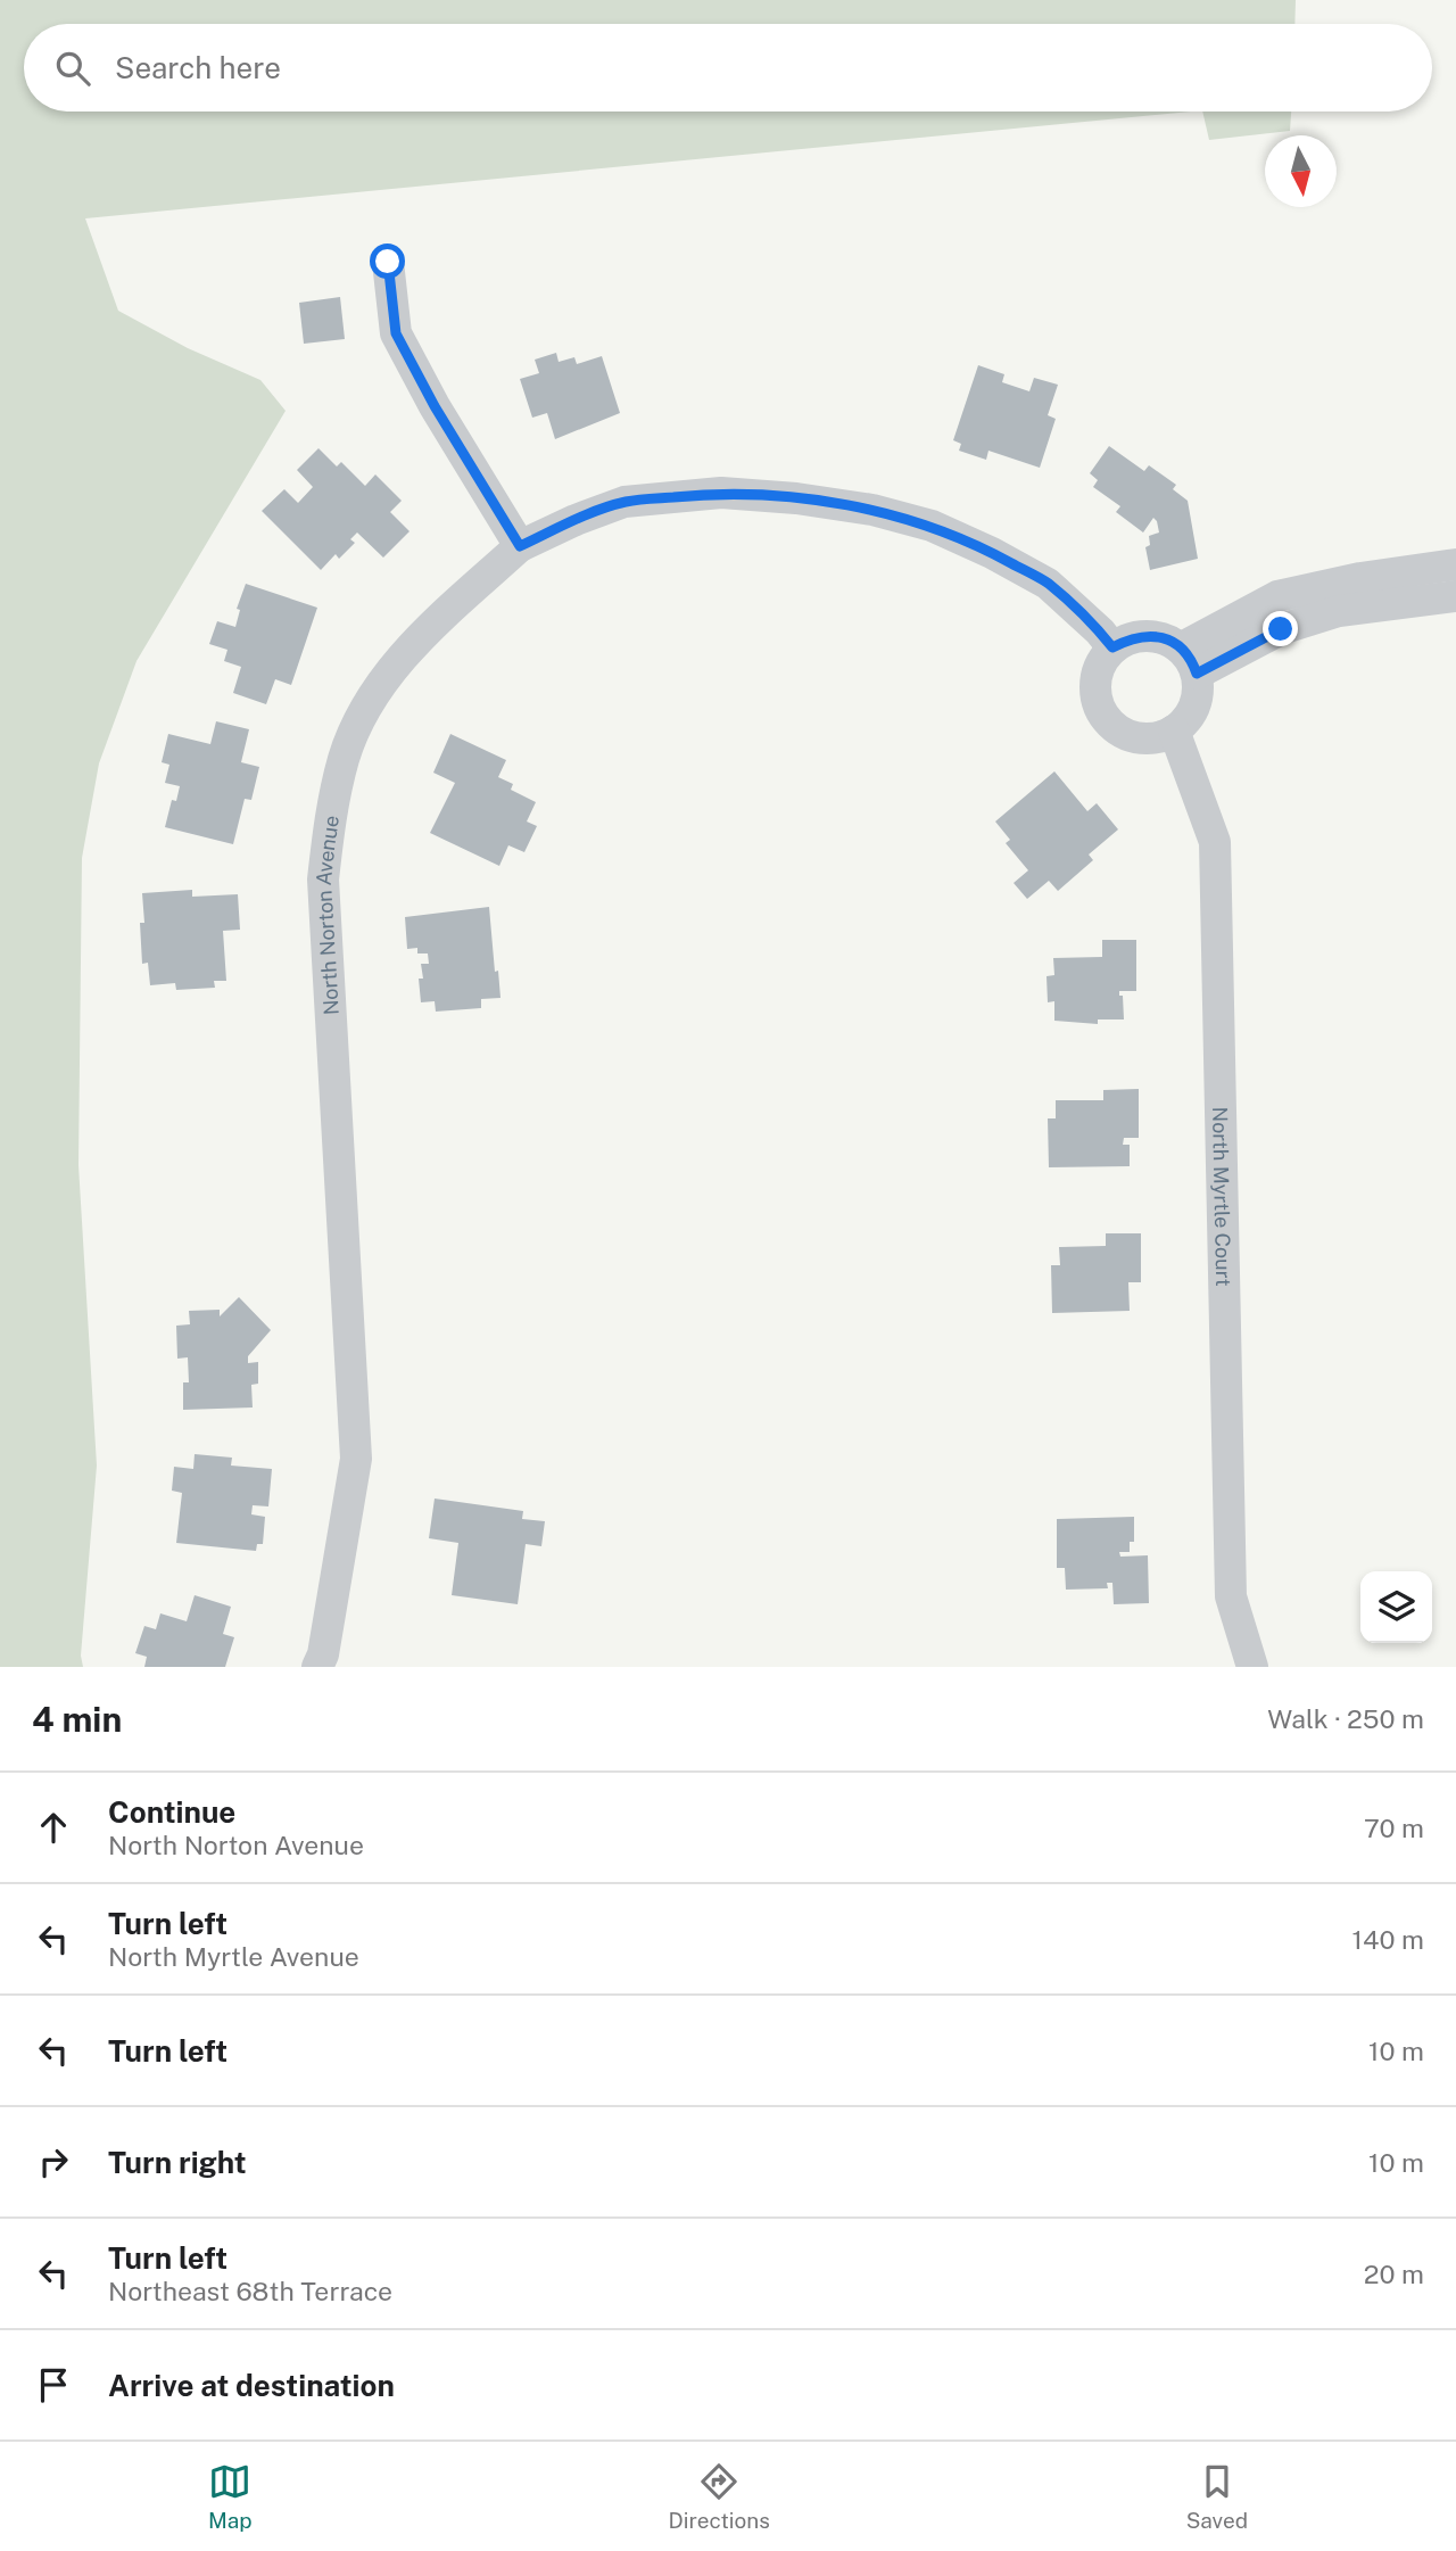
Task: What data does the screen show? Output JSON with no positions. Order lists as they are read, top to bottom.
{
  "streets": {
    "street": ["North Norton Avenue", "North Myrtle Court"]
  },
  "crossings": [
    ["North Norton Avenue", "North Myrtle Court"]
  ],
  "north": "bottom",
  "page": {
    "search": "Search here",
    "heading": ["4 min", "Walk · 250 m"],
    "list": [
      ["Continue", "North Norton Avenue", "70 m"],
      ["Turn left", "North Myrtle Avenue", "140 m"],
      ["Turn left", "10 m"],
      ["Turn right", "10 m"],
      ["Turn left", "Northeast 68th Terrace", "20 m"],
      "Arrive at destination"
    ],
    "nav": ["Map", "Directions", "Saved"]
  }
}
